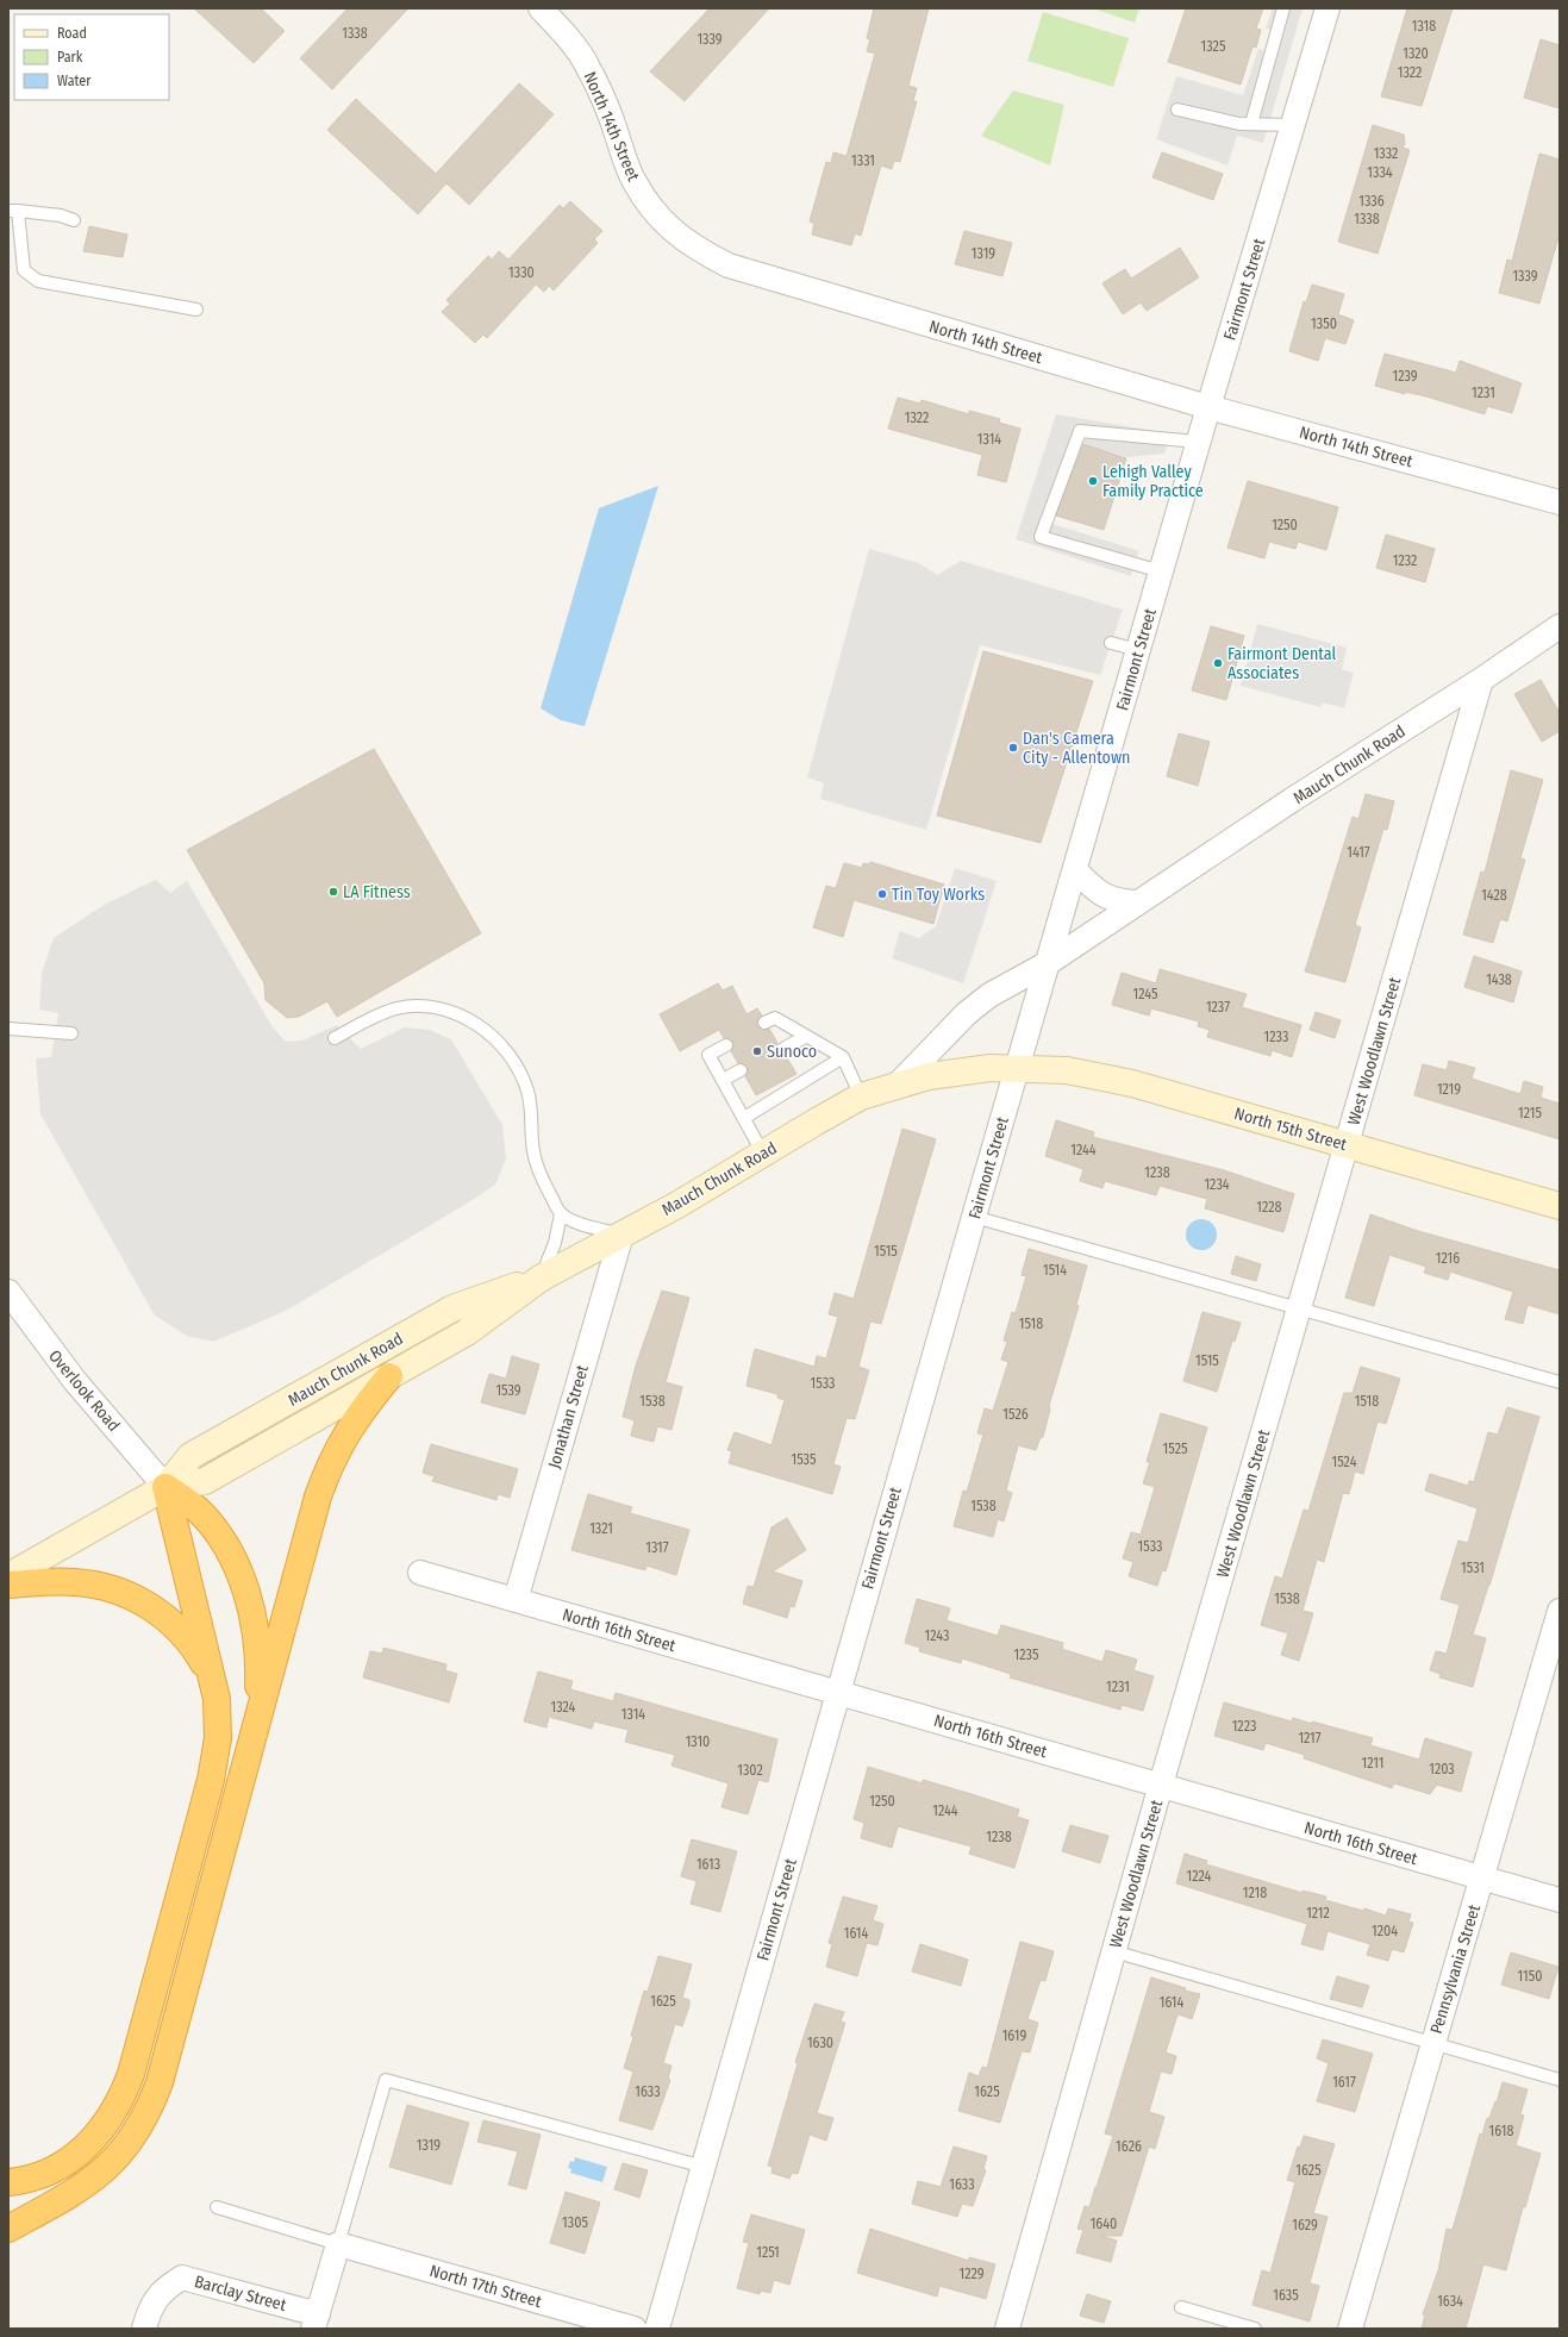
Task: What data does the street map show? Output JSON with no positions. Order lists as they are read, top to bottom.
{
  "streets": {
    "main road": ["Mauch Chunk Road", "North 15th Street"],
    "street": [
      "North 14th Street",
      "Fairmont Street",
      "West Woodlawn Street",
      "Overlook Road",
      "Jonathan Street",
      "North 16th Street",
      "Pennsylvania Street",
      "North 17th Street",
      "Barclay Street"
    ]
  },
  "crossings": [
    ["North 14th Street", "Fairmont Street"],
    ["Fairmont Street", "Mauch Chunk Road"],
    ["Fairmont Street", "North 15th Street"],
    ["Fairmont Street", "North 16th Street"],
    ["Mauch Chunk Road", "West Woodlawn Street"],
    ["Mauch Chunk Road", "North 15th Street"],
    ["Mauch Chunk Road", "Overlook Road"],
    ["Mauch Chunk Road", "Jonathan Street"],
    ["West Woodlawn Street", "North 15th Street"],
    ["West Woodlawn Street", "North 16th Street"],
    ["Jonathan Street", "North 16th Street"],
    ["North 16th Street", "Pennsylvania Street"]
  ],
  "places": [
    "Lehigh Valley Family Practice",
    "Fairmont Dental Associates",
    "Dan's Camera City - Allentown",
    "LA Fitness",
    "Tin Toy Works",
    "Sunoco"
  ],
  "house_numbers": [
    "1318",
    "1338",
    "1339",
    "1325",
    "1320",
    "1322",
    "1332",
    "1331",
    "1334",
    "1336",
    "1338",
    "1319",
    "1330",
    "1339",
    "1350",
    "1239",
    "1231",
    "1322",
    "1314",
    "1250",
    "1232",
    "1417",
    "1428",
    "1438",
    "1245",
    "1237",
    "1233",
    "1219",
    "1215",
    "1244",
    "1238",
    "1234",
    "1228",
    "1515",
    "1216",
    "1514",
    "1518",
    "1515",
    "1533",
    "1539",
    "1538",
    "1518",
    "1526",
    "1525",
    "1535",
    "1524",
    "1538",
    "1321",
    "1533",
    "1317",
    "1531",
    "1538",
    "1243",
    "1235",
    "1231",
    "1324",
    "1314",
    "1223",
    "1217",
    "1310",
    "1211",
    "1203",
    "1302",
    "1250",
    "1244",
    "1238",
    "1613",
    "1224",
    "1218",
    "1212",
    "1204",
    "1614",
    "1150",
    "1625",
    "1614",
    "1619",
    "1630",
    "1617",
    "1633",
    "1625",
    "1618",
    "1319",
    "1626",
    "1625",
    "1633",
    "1305",
    "1640",
    "1629",
    "1251",
    "1229",
    "1635",
    "1634"
  ],
  "legend": ["Road", "Park", "Water"]
}
